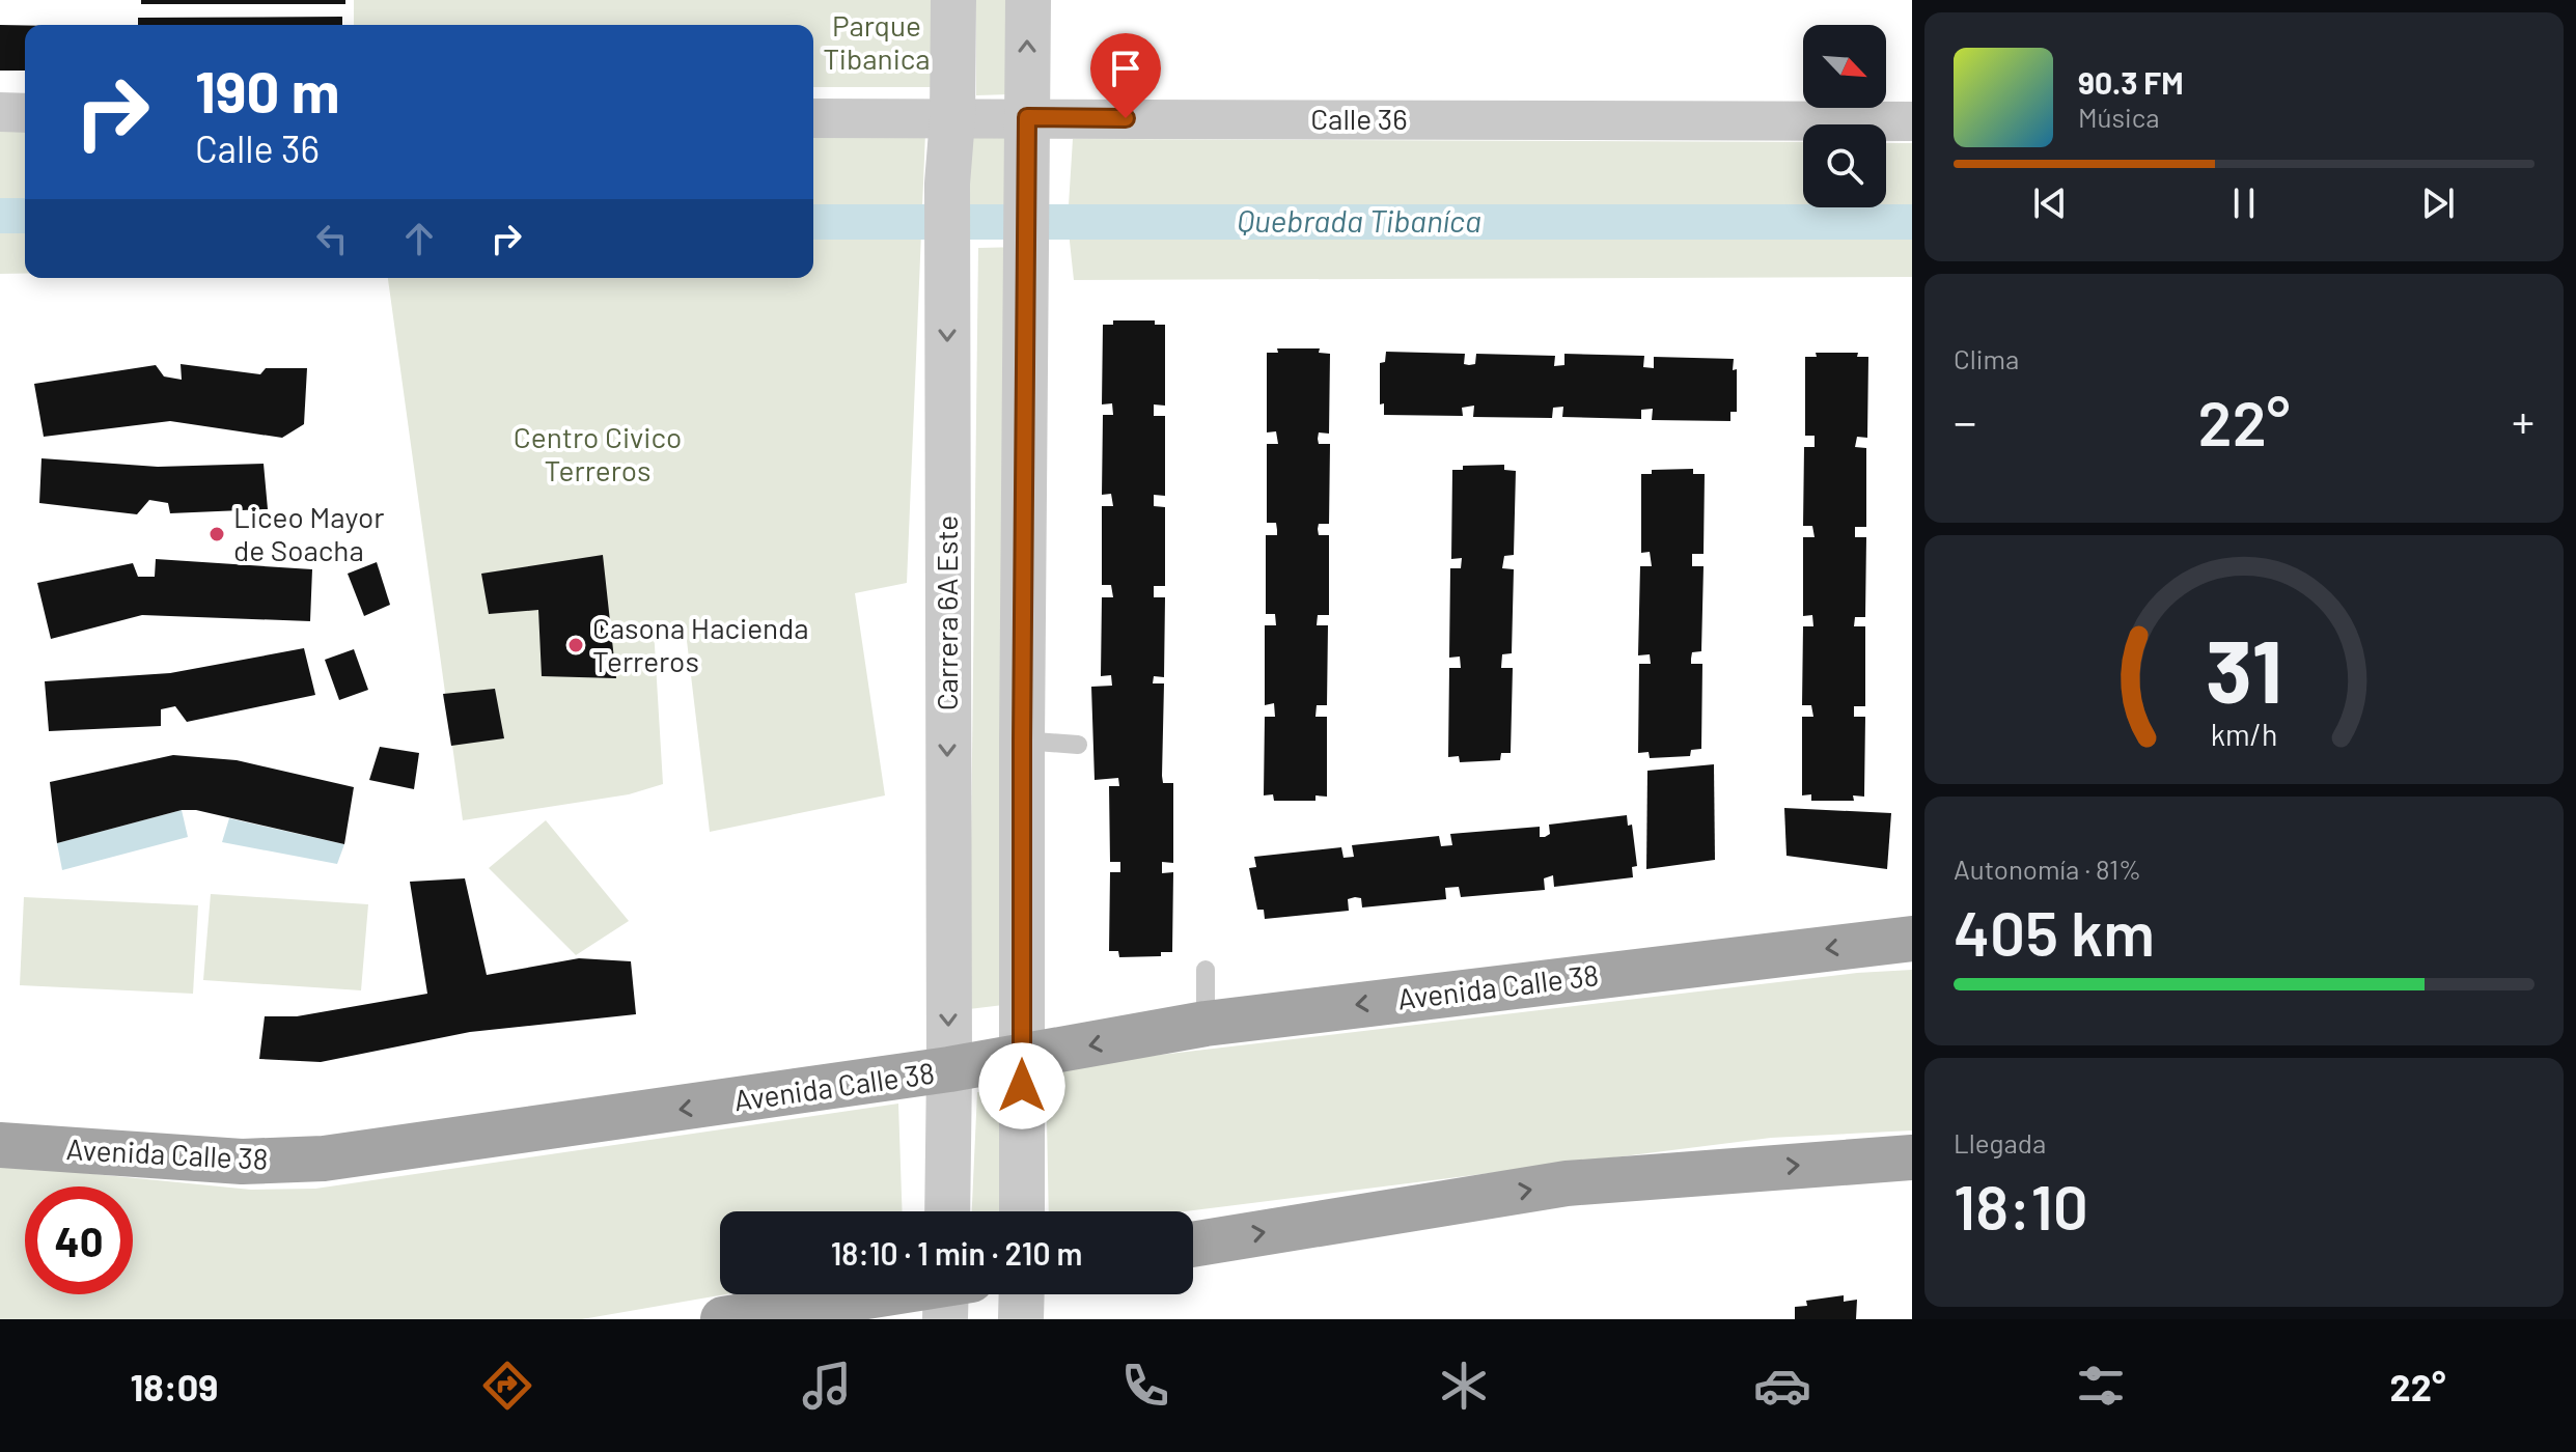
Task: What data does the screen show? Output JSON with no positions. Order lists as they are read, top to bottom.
{
  "streets": {
    "main road": ["Avenida Calle 38"],
    "street": ["Calle 36", "Carrera 6A Este"]
  },
  "crossings": [
    ["Calle 36", "Carrera 6A Este"],
    ["Carrera 6A Este", "Avenida Calle 38"]
  ],
  "water": ["Quebrada Tibaníca"],
  "parks": ["Parque Tibanica", "Centro Civico Terreros"],
  "places": ["Liceo Mayor de Soacha", "Casona Hacienda Terreros"],
  "north": "bottom right",
  "page": {
    "turn": ["190 m", "Calle 36"],
    "song": ["90.3 FM", "Música"],
    "tile": [
      "Clima",
      ["Autonomía · 81%", "405 km"],
      ["Llegada", "18:10"]
    ],
    "heat": ["−", "22°", "+"],
    "limit": "40",
    "trip": "18:10 · 1 min · 210 m",
    "tabs": ["18:09", "22°"],
    "gauge": ["31", "km/h"]
  }
}
